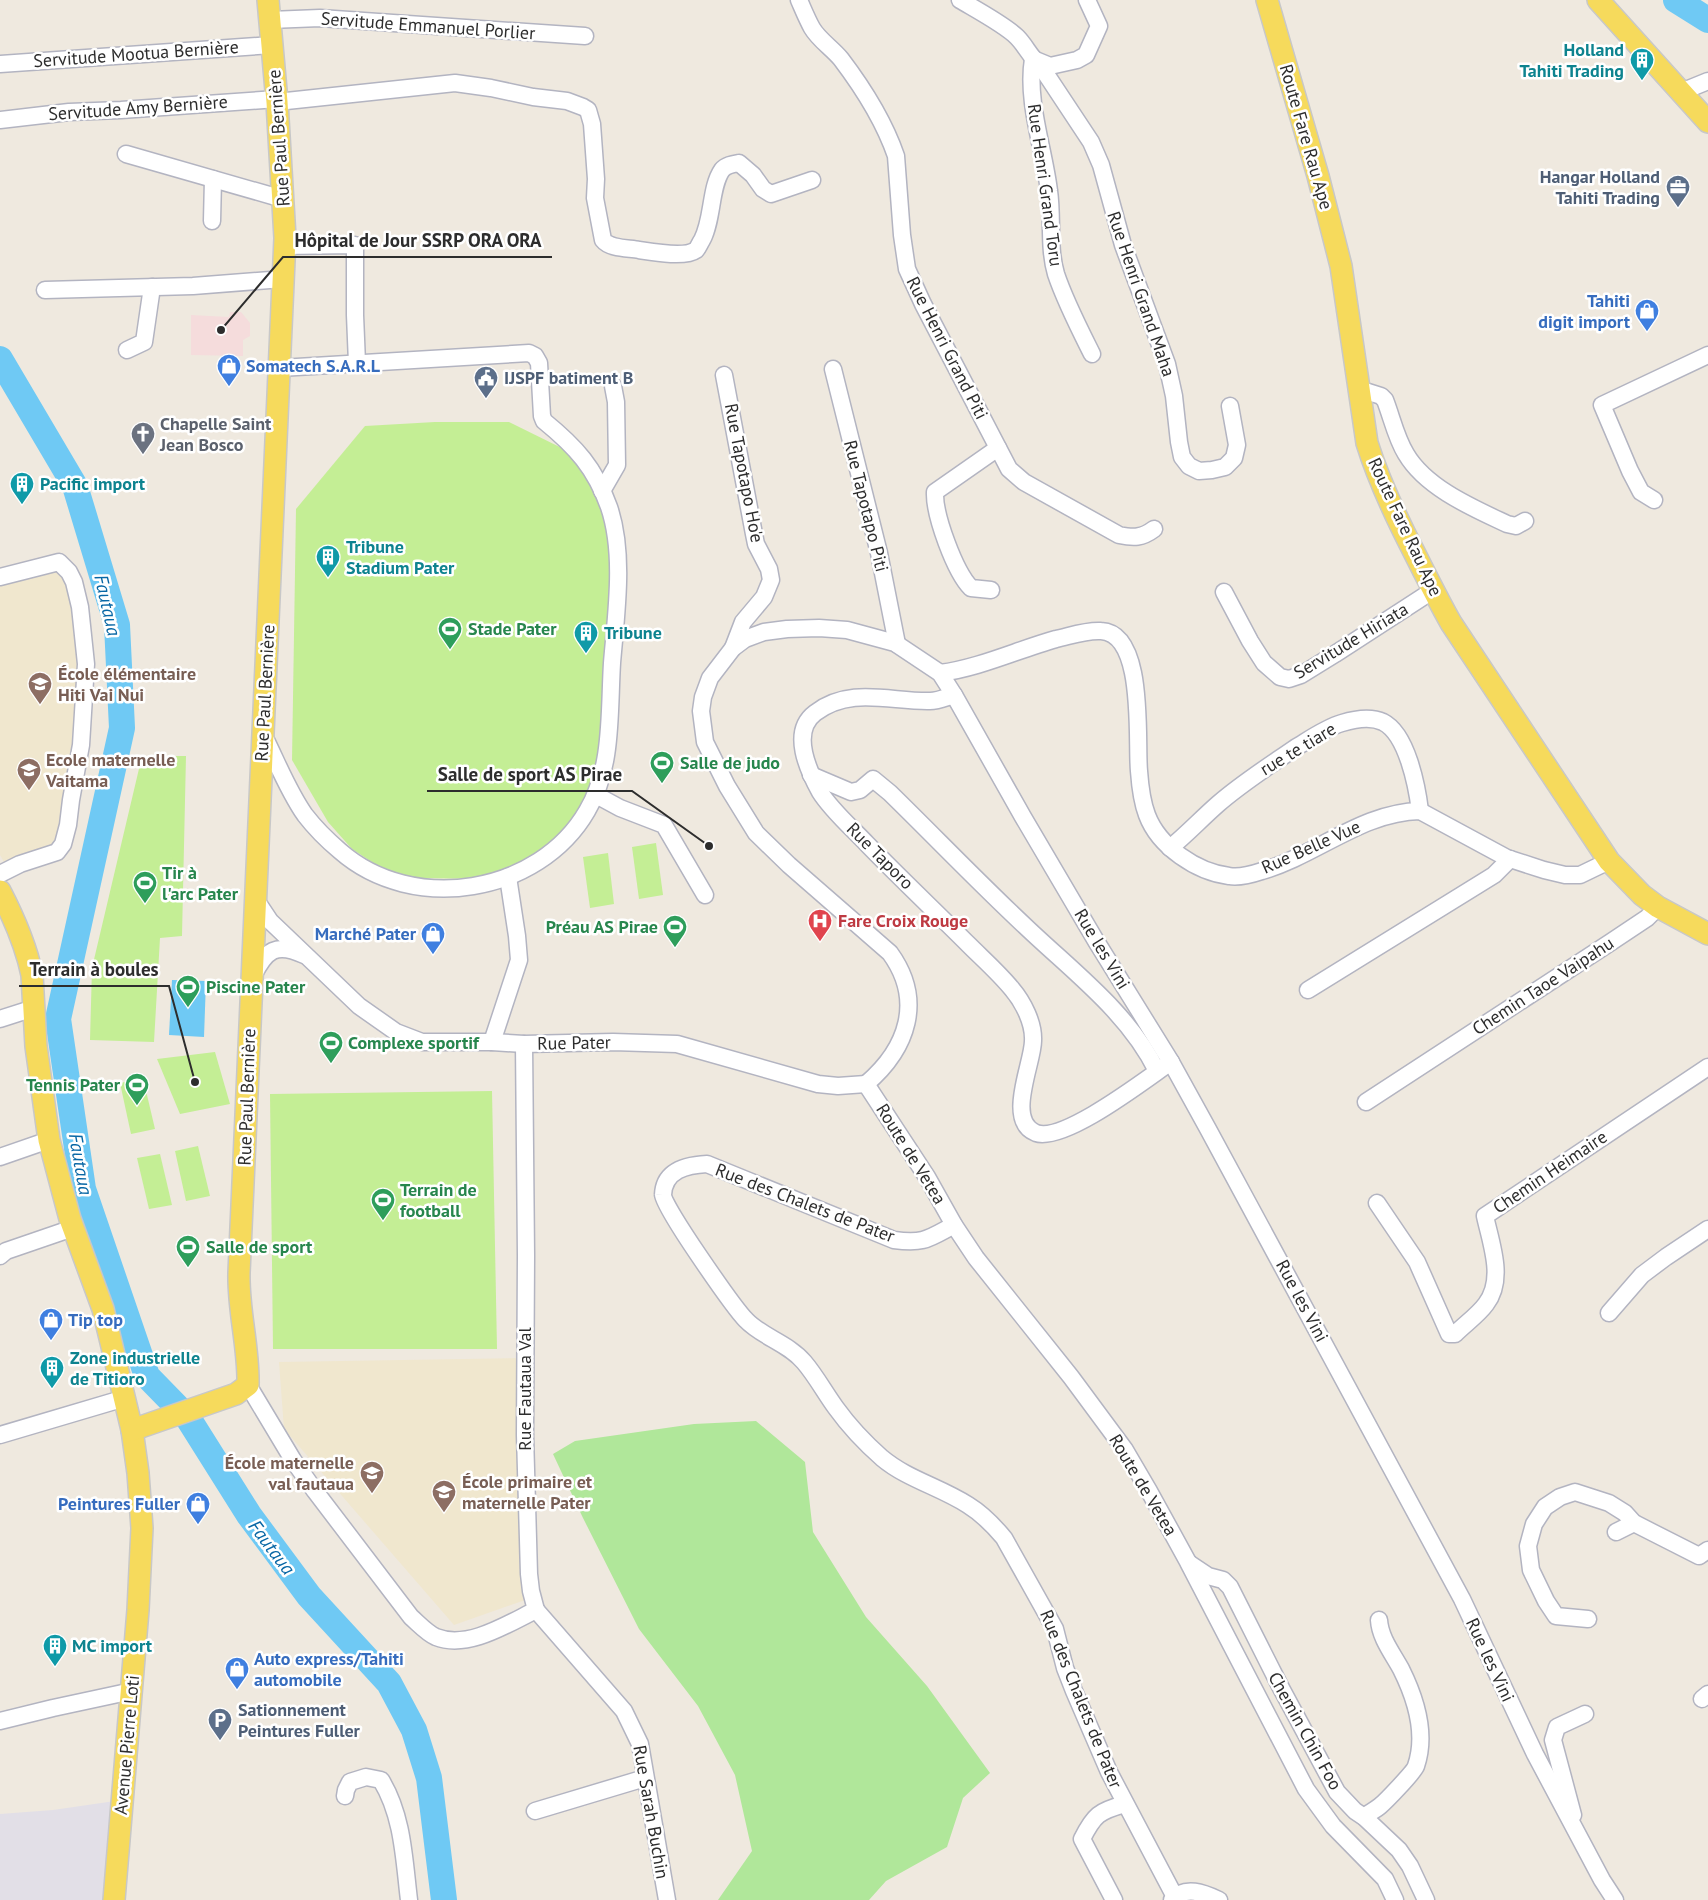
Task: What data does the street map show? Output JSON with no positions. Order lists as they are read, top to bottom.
{
  "streets": {
    "main road": ["Route Fare Rau Ape", "Rue Paul Bernière", "Avenue Pierre Loti"],
    "street": [
      "Servitude Emmanuel Porlier",
      "Servitude Mootua Bernière",
      "Servitude Amy Bernière",
      "Rue Henri Grand Toru",
      "Rue Henri Grand Maha",
      "Rue Henri Grand Piti",
      "Rue Tapotapo Ho'e",
      "Rue Tapotapo Piti",
      "Servitude Hiriata",
      "rue te tiare",
      "Rue Belle Vue",
      "Rue Taporo",
      "Rue les Vini",
      "Chemin Taoe Vaipahu",
      "Rue Pater",
      "Route de Vetea",
      "Chemin Heimaire",
      "Rue des Chalets de Pater",
      "Rue Fautaua Val",
      "Chemin Chin Foo",
      "Rue Sarah Buchin"
    ]
  },
  "crossings": [
    ["Servitude Emmanuel Porlier", "Rue Paul Bernière"],
    ["Servitude Mootua Bernière", "Rue Paul Bernière"],
    ["Servitude Amy Bernière", "Rue Paul Bernière"],
    ["Route Fare Rau Ape", "Servitude Hiriata"],
    ["Route Fare Rau Ape", "Chemin Taoe Vaipahu"],
    ["Rue Paul Bernière", "Rue Pater"],
    ["Rue Henri Grand Toru", "Rue Henri Grand Maha"],
    ["Rue Tapotapo Ho'e", "Rue les Vini"],
    ["Rue Tapotapo Piti", "Rue les Vini"],
    ["rue te tiare", "Rue Belle Vue"],
    ["Rue Belle Vue", "Rue les Vini"],
    ["Rue Taporo", "Rue les Vini"],
    ["Rue les Vini", "Rue Pater"],
    ["Rue les Vini", "Route de Vetea"],
    ["Rue Pater", "Route de Vetea"],
    ["Rue Pater", "Rue Fautaua Val"],
    ["Route de Vetea", "Rue des Chalets de Pater"],
    ["Route de Vetea", "Chemin Chin Foo"],
    ["Rue Fautaua Val", "Rue Sarah Buchin"]
  ],
  "water": ["Fautaua"],
  "places": {
    "building": [
      "Holland Tahiti Trading",
      "Pacific import",
      "Tribune Stadium Pater",
      "Tribune",
      "Zone industrielle de Titioro",
      "MC import"
    ],
    "office": ["Hangar Holland Tahiti Trading"],
    "other": ["Hôpital de Jour SSRP ORA ORA", "Salle de sport AS Pirae", "Terrain à boules"],
    "shop": [
      "Tahiti digit import",
      "Somatech S.A.R.L",
      "Marché Pater",
      "Tip top",
      "Peintures Fuller",
      "Auto express/Tahiti automobile"
    ],
    "public building": ["IJSPF batiment B"],
    "church": ["Chapelle Saint Jean Bosco"],
    "sports": [
      "Stade Pater",
      "Salle de judo",
      "Tir à l'arc Pater",
      "Préau AS Pirae",
      "Piscine Pater",
      "Complexe sportif",
      "Tennis Pater",
      "Terrain de football",
      "Salle de sport"
    ],
    "school or university": [
      "École élémentaire Hiti Vai Nui",
      "Ecole maternelle Vaitama",
      "École maternelle val fautaua",
      "École primaire et maternelle Pater"
    ],
    "hospital": ["Fare Croix Rouge"],
    "parking": ["Sationnement Peintures Fuller"]
  }
}
